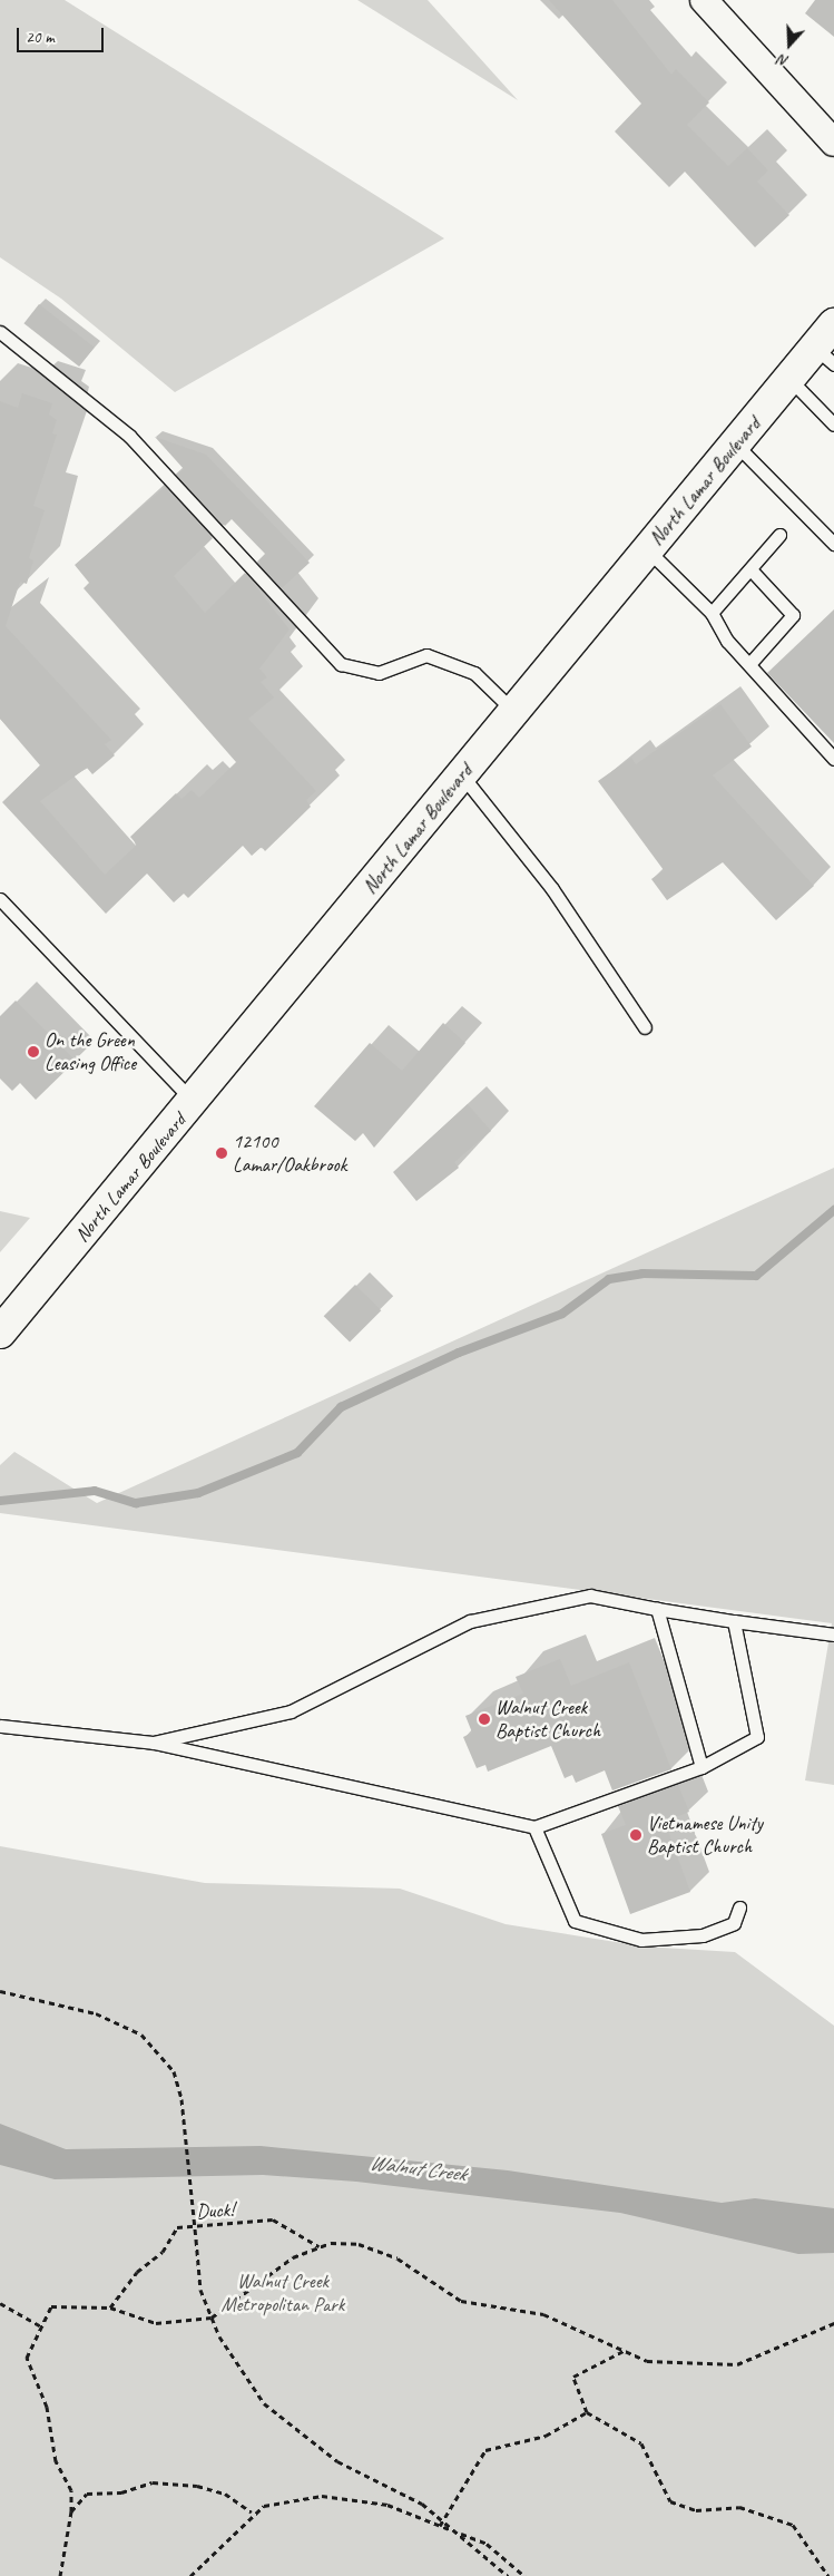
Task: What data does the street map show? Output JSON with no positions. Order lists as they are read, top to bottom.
{
  "streets": {
    "main road": ["North Lamar Boulevard"],
    "path": ["Duck!"]
  },
  "water": ["Walnut Creek"],
  "parks": ["Walnut Creek Metropolitan Park"],
  "places": [
    "On the Green Leasing Office",
    "12100 Lamar/Oakbrook",
    "Walnut Creek Baptist Church",
    "Vietnamese Unity Baptist Church"
  ],
  "scale_bar": "20 m",
  "north": "bottom"
}
